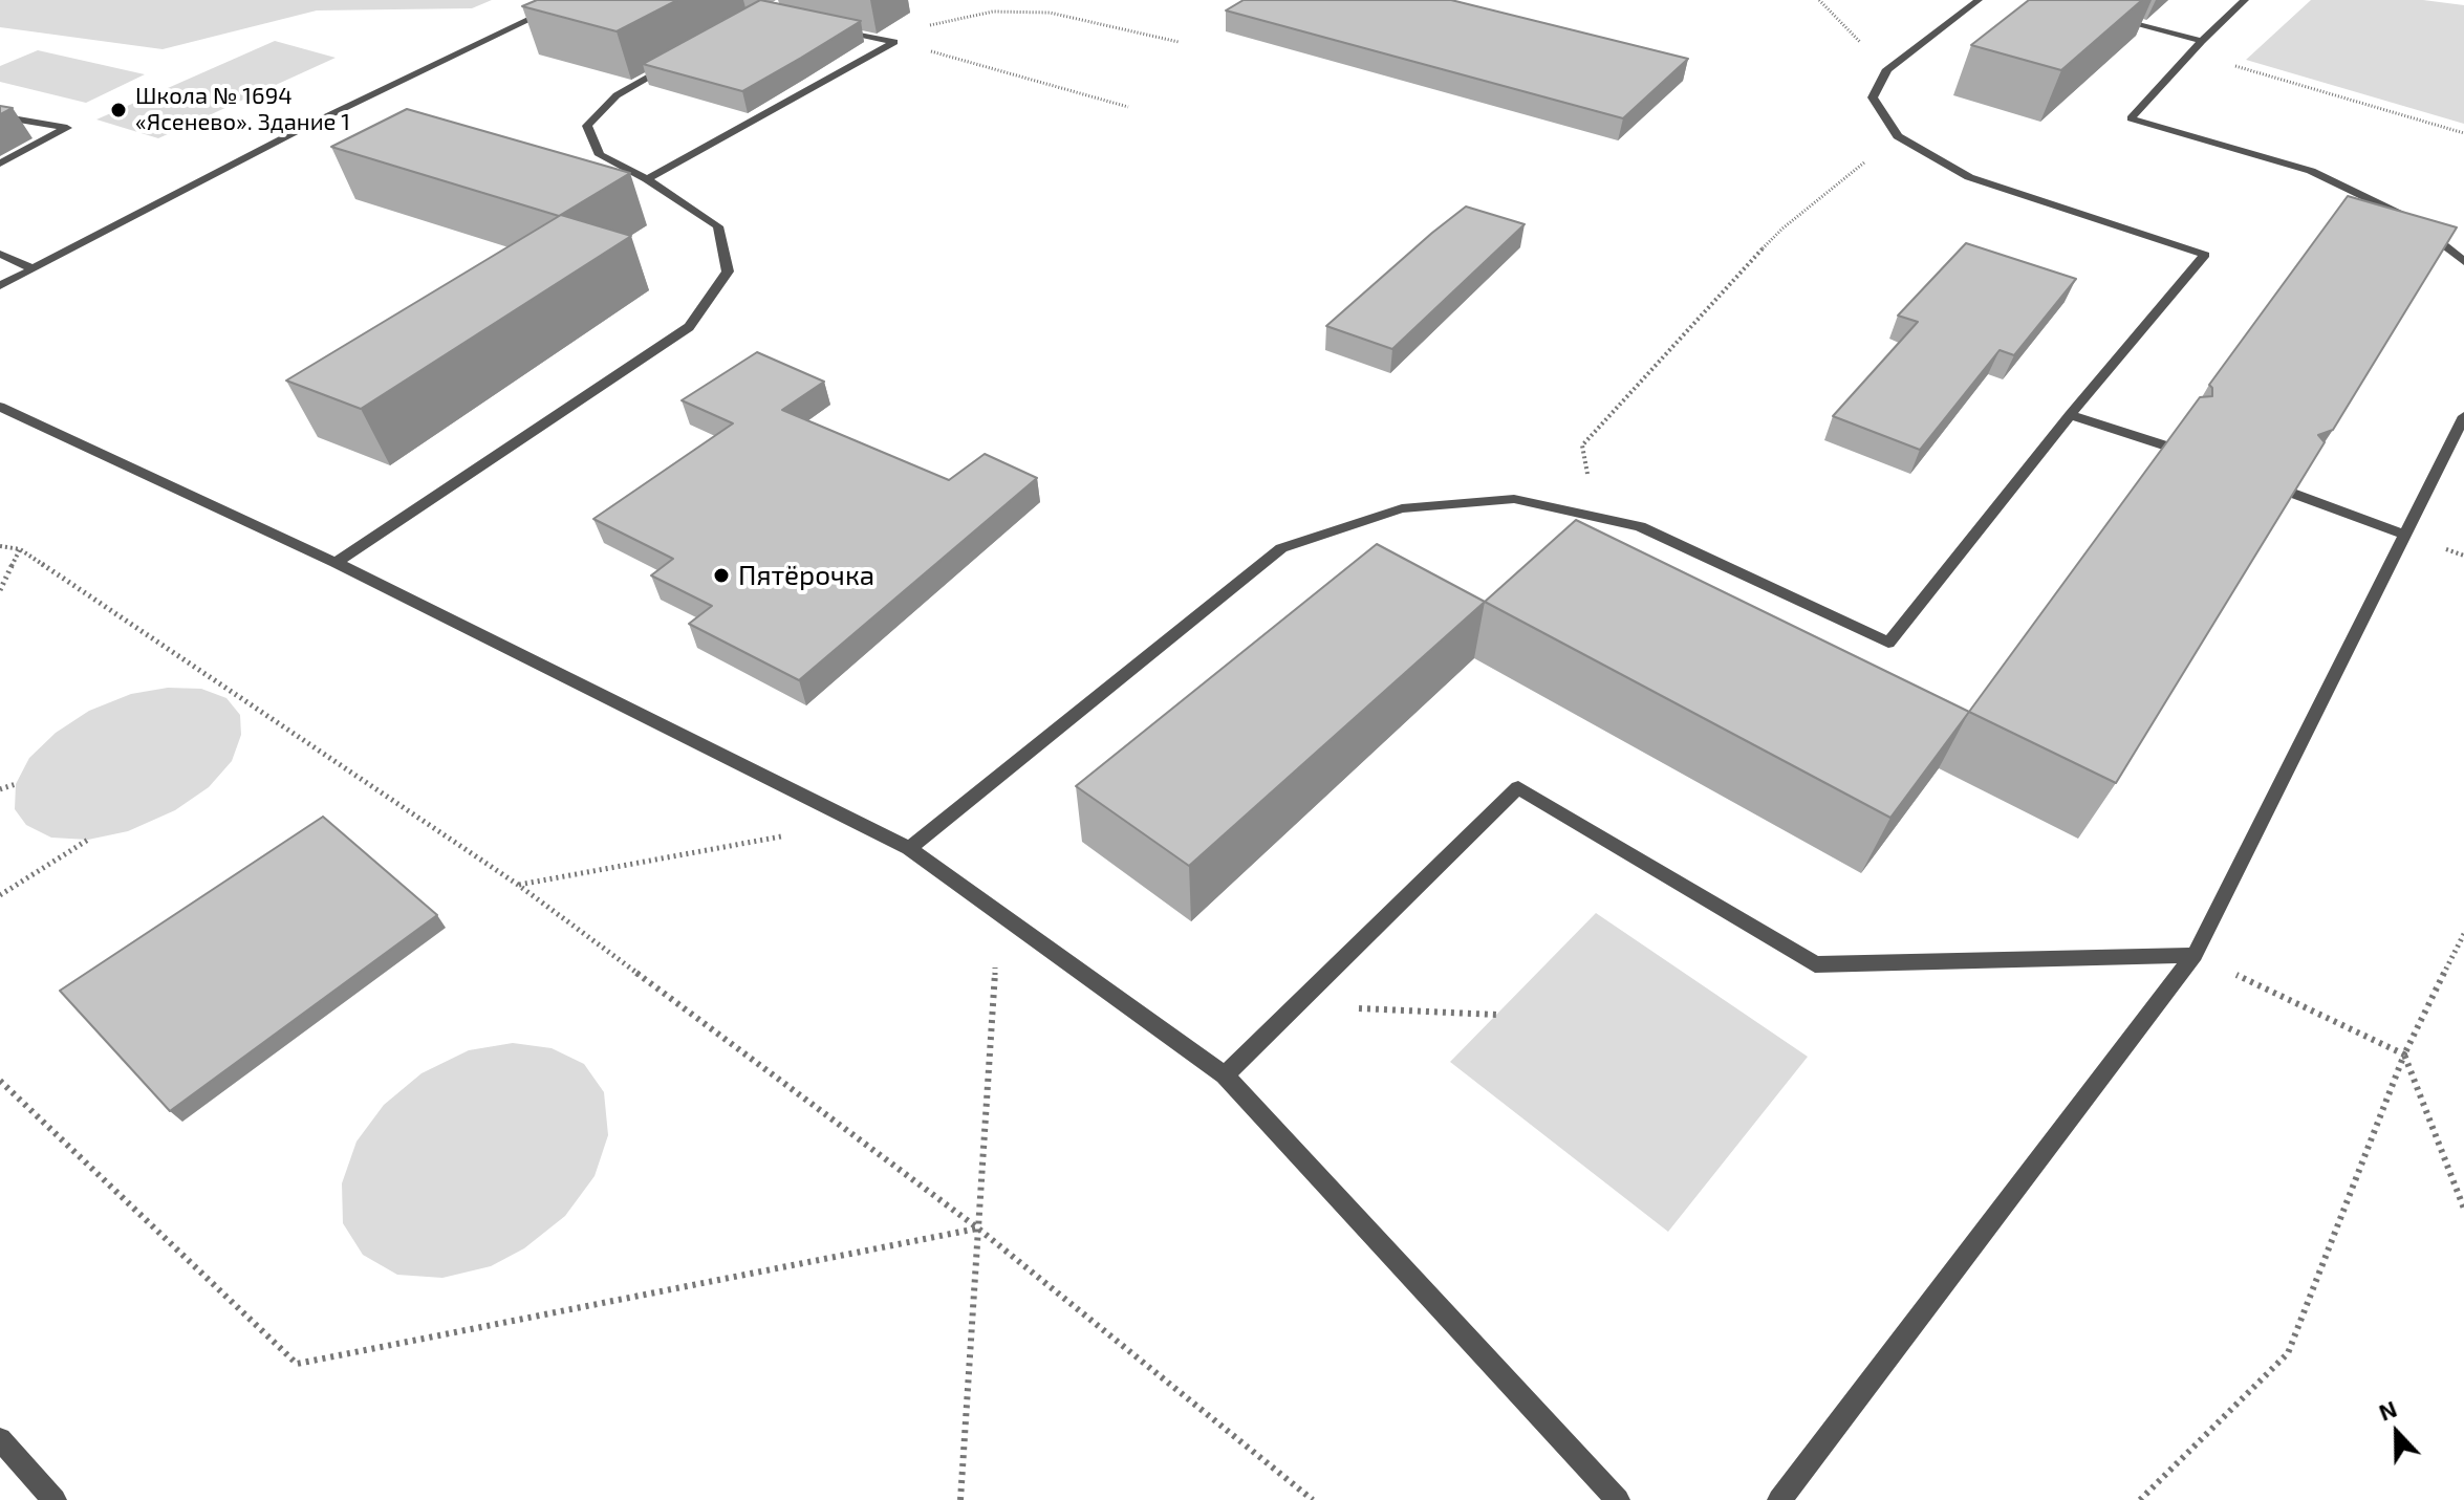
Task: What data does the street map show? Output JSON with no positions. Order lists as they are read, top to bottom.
{
  "places": ["Школа № 1694 «Ясенево». Здание 1", "Пятёрочка"],
  "north": "top"
}
